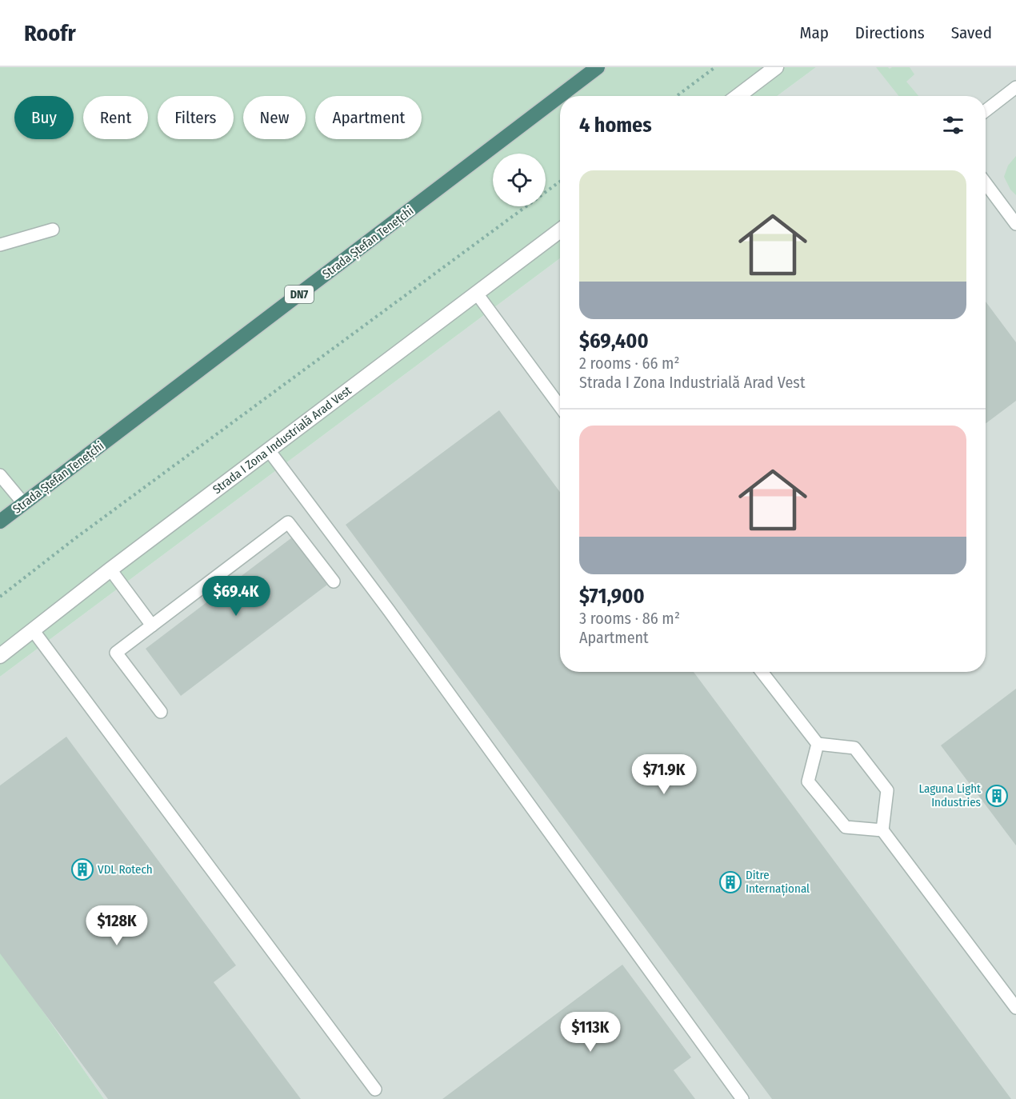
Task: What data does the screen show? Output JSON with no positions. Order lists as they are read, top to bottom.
{
  "streets": {
    "highway": ["Strada Ștefan Tenețchi", "DN7"],
    "street": ["Strada I Zona Industrială Arad Vest"]
  },
  "places": {
    "building": ["Laguna Light Industries", "VDL Rotech", "Ditre Internațional"]
  },
  "page": {
    "header": "Roofr",
    "nav": ["Map", "Directions", "Saved"],
    "chip": [
      "Buy",
      "Rent",
      "Filters",
      "New",
      "Apartment"
    ],
    "heading": "4 homes",
    "list": [
      {
        "name": "$69,400",
        "note": "2 rooms · 66 m² · Strada I Zona Industrială Arad Vest"
      },
      {
        "name": "$71,900",
        "note": "3 rooms · 86 m² · Apartment"
      }
    ],
    "price": [
      "$69.4K",
      "$71.9K",
      "$128K",
      "$113K"
    ]
  }
}
